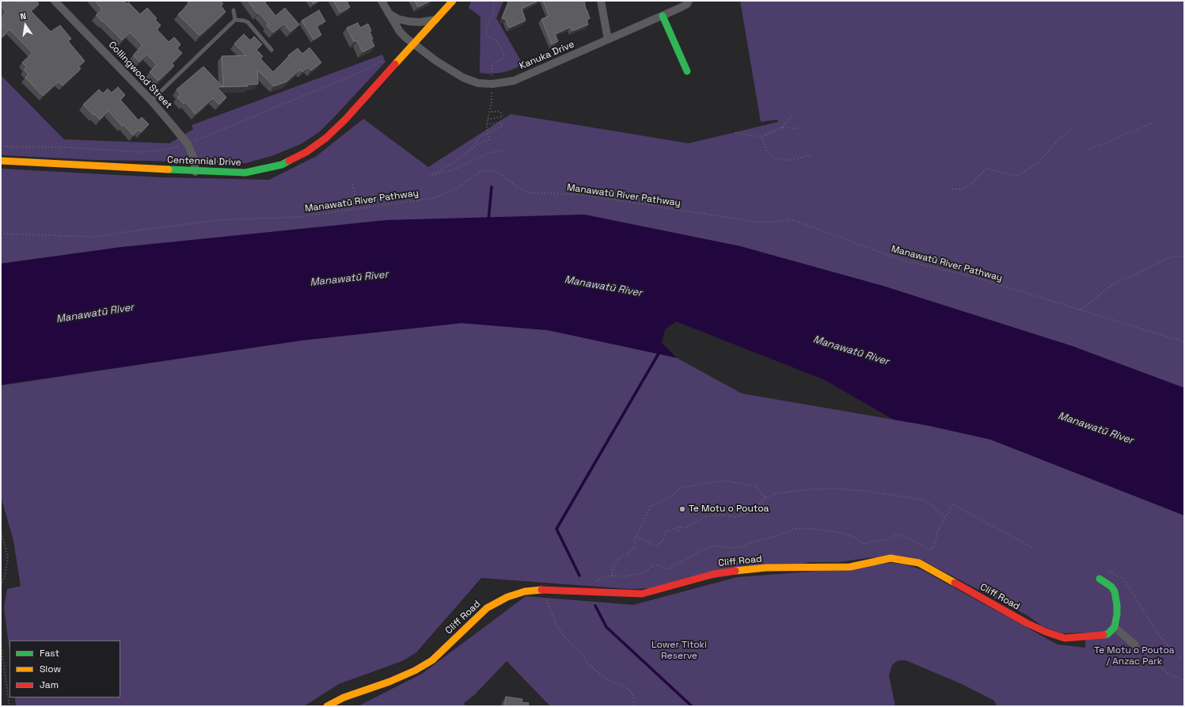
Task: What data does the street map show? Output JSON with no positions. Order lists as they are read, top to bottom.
{
  "streets": {
    "street": [
      "Kanuka Drive",
      "Collingwood Street",
      "Centennial Drive",
      "Cliff Road"
    ],
    "path": ["Manawatū River Pathway"]
  },
  "crossings": [
    ["Kanuka Drive", "Centennial Drive"],
    ["Collingwood Street", "Centennial Drive"]
  ],
  "water": ["Manawatū River"],
  "parks": ["Lower Titoki Reserve", "Te Motu o Poutoa / Anzac Park"],
  "places": ["Te Motu o Poutoa"],
  "legend": ["Fast", "Slow", "Jam"],
  "north": "top"
}
